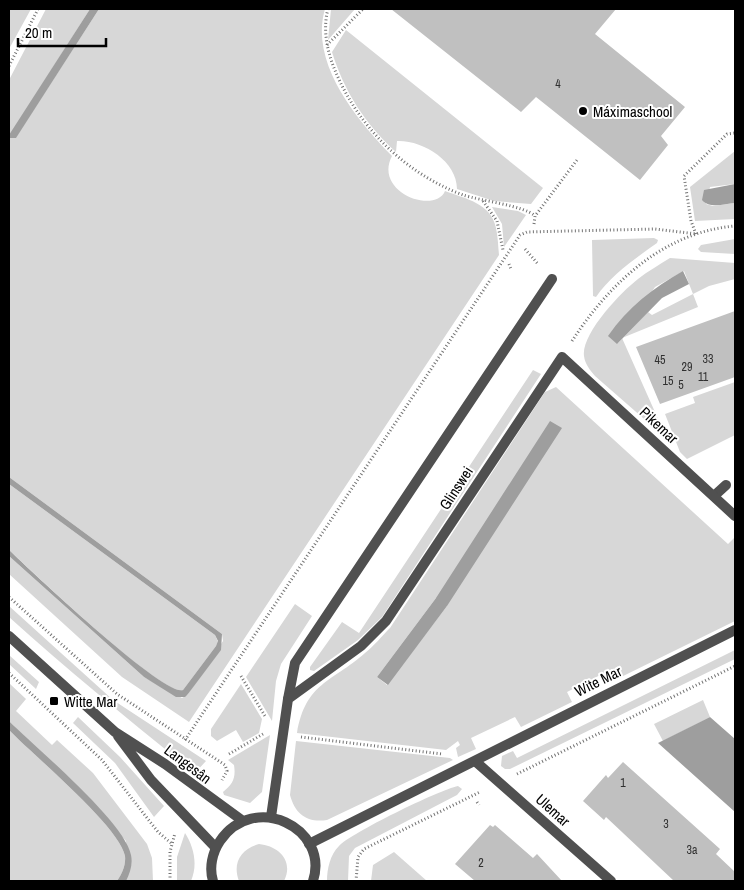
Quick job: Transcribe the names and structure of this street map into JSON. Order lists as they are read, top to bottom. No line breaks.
{"streets":{"street":["Pikemar","Glinswei","Wite Mar","Langesân","Ulemar"]},"crossings":[["Pikemar","Glinswei"],["Wite Mar","Ulemar"]],"places":{"other":["Máximaschool"],"transit":["Witte Mar"]},"house_numbers":["4","33","45","29","11","15","5","1","3","3a","2"],"scale_bar":"20 m"}
